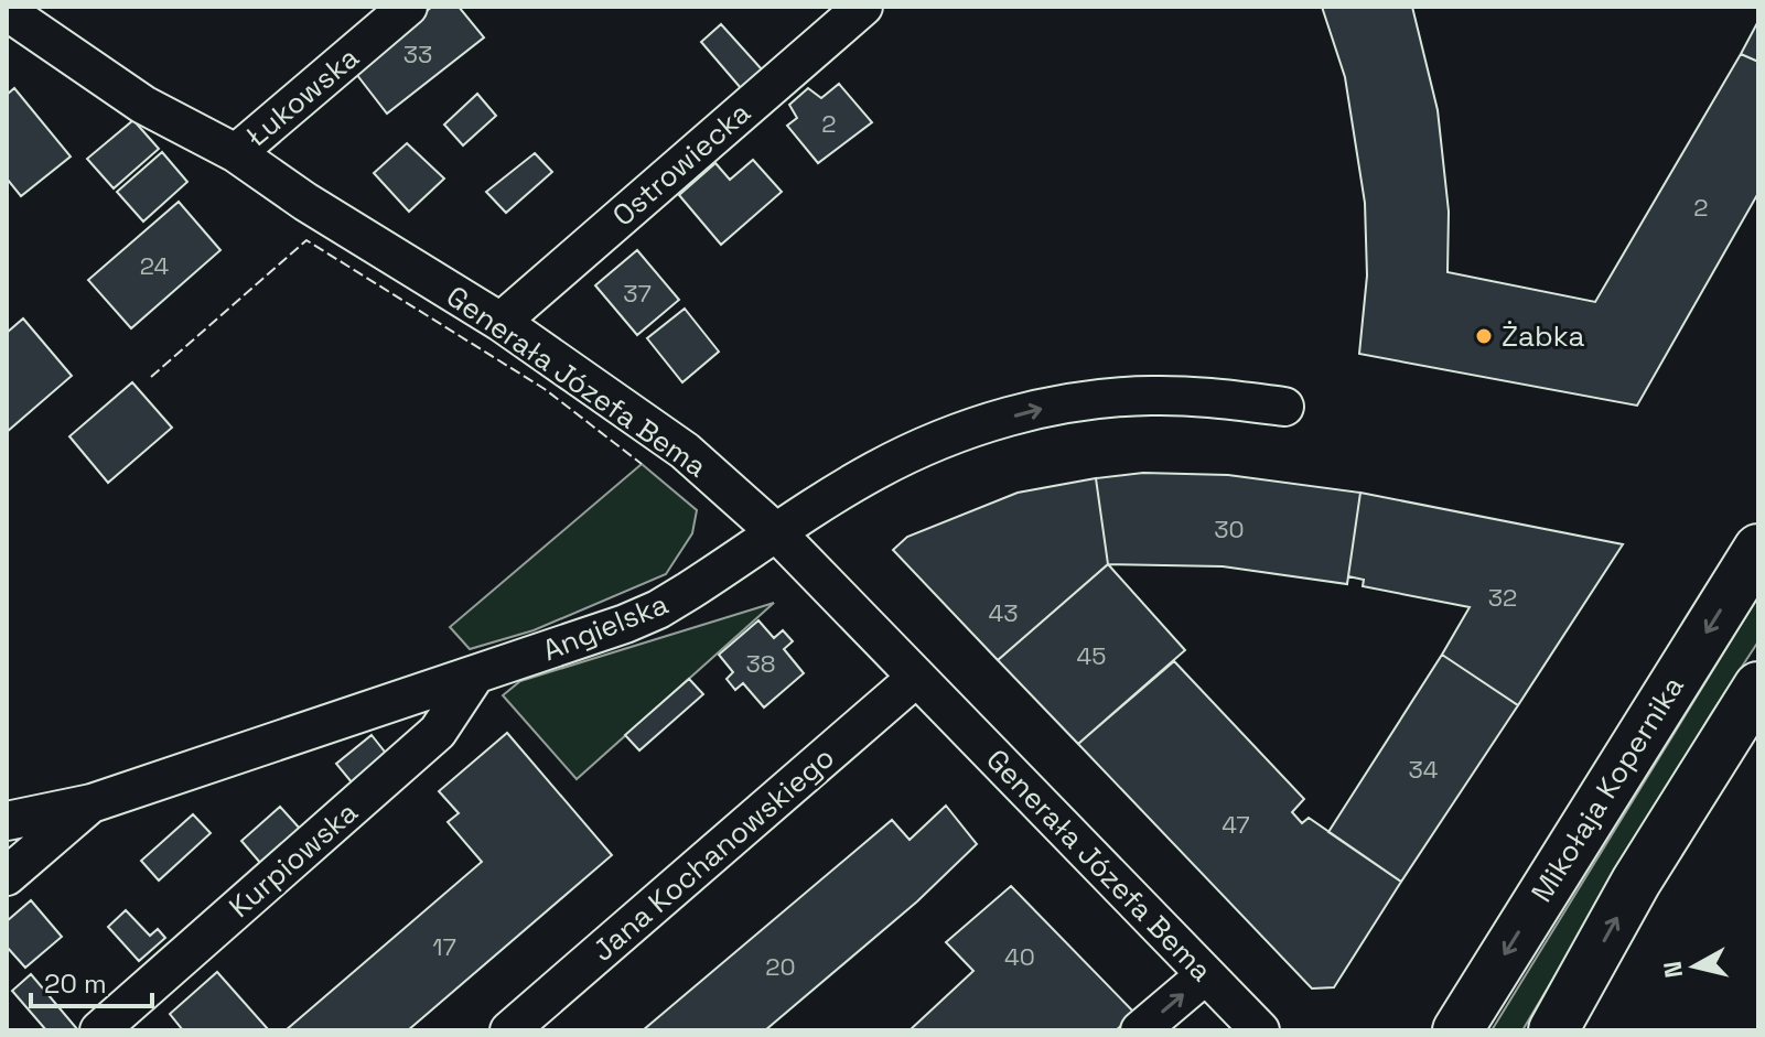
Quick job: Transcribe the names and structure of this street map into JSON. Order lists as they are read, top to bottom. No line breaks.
{"streets":{"main road":["Mikołaja Kopernika"],"street":["Łukowska","Ostrowiecka","Generała Józefa Bema","Angielska","Jana Kochanowskiego","Kurpiowska"]},"crossings":[["Łukowska","Generała Józefa Bema"],["Ostrowiecka","Generała Józefa Bema"],["Generała Józefa Bema","Angielska"],["Generała Józefa Bema","Jana Kochanowskiego"],["Angielska","Kurpiowska"]],"one_way":["Angielska"],"places":["Żabka"],"house_numbers":["33","2","2","24","37","30","32","43","45","38","34","47","17","40","20"],"scale_bar":"20 m","north":"left"}
